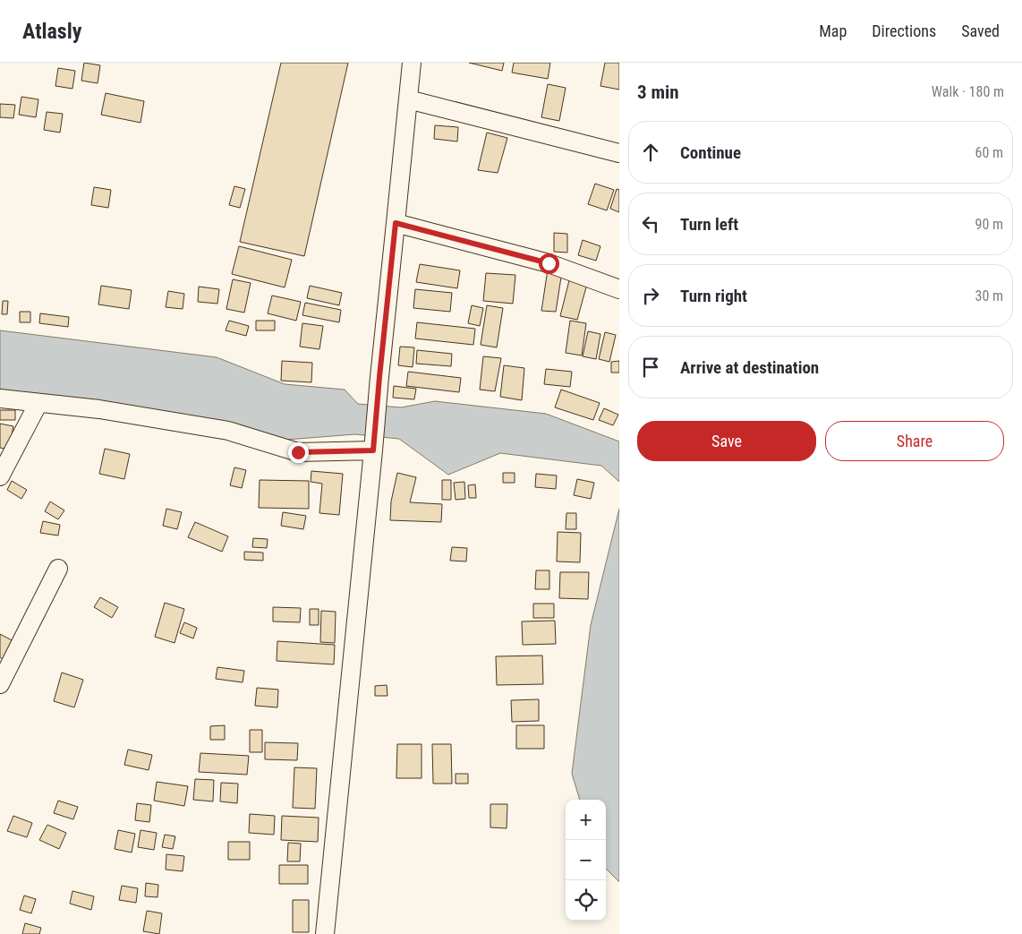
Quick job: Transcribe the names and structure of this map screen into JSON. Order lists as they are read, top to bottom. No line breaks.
{"page":{"header":"Atlasly","nav":["Map","Directions","Saved"],"heading":["3 min","Walk · 180 m"],"list":[["Continue","60 m"],["Turn left","90 m"],["Turn right","30 m"],"Arrive at destination"],"buttons":["Save","Share"],"map_buttons":["+","−"]}}
